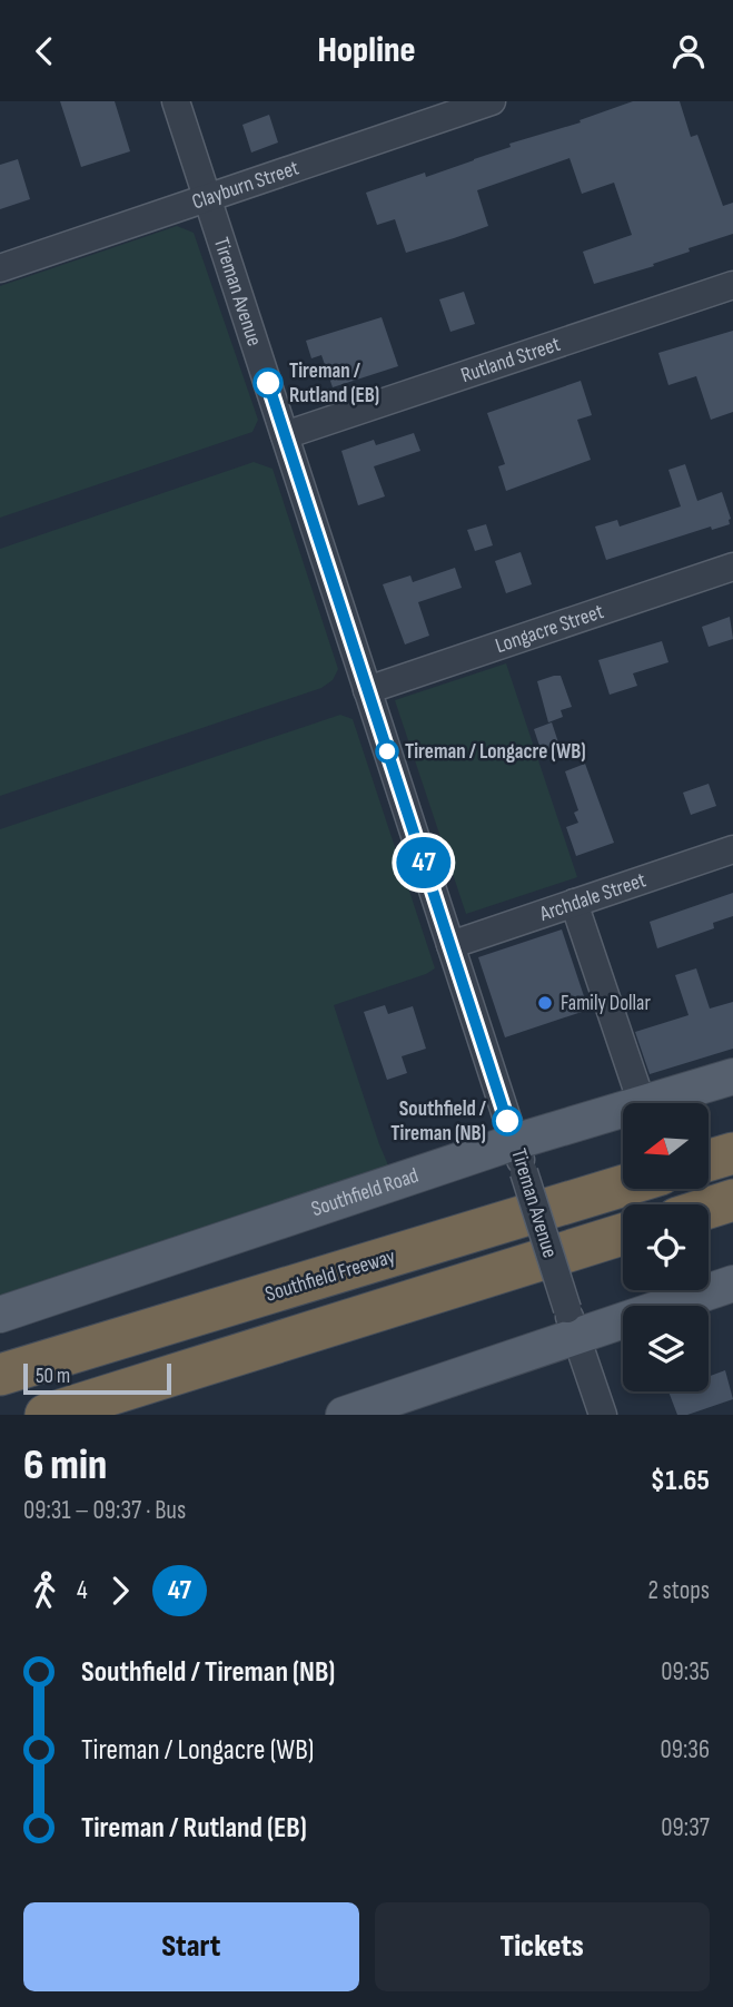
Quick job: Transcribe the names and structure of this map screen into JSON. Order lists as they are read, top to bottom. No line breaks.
{"streets":{"highway":["Southfield Freeway"],"main road":["Southfield Road"],"street":["Clayburn Street","Tireman Avenue","Rutland Street","Longacre Street","Archdale Street"]},"crossings":[["Clayburn Street","Tireman Avenue"],["Tireman Avenue","Rutland Street"],["Tireman Avenue","Longacre Street"],["Tireman Avenue","Archdale Street"],["Tireman Avenue","Southfield Road"]],"places":["Tireman / Rutland (EB)","Tireman / Longacre (WB)","Family Dollar","Southfield / Tireman (NB)"],"lines":["bus line 47"],"scale_bar":"50 m","north":"left","page":{"header":"Hopline","on_map":"47","scale":"50 m","heading":["6 min","09:31 – 09:37 · Bus","$1.65"],"legs":["4","47","2 stops"],"list":[{"name":"Southfield / Tireman (NB)","value":"09:35"},{"name":"Tireman / Longacre (WB)","value":"09:36"},{"name":"Tireman / Rutland (EB)","value":"09:37"}],"buttons":["Start","Tickets"]}}
